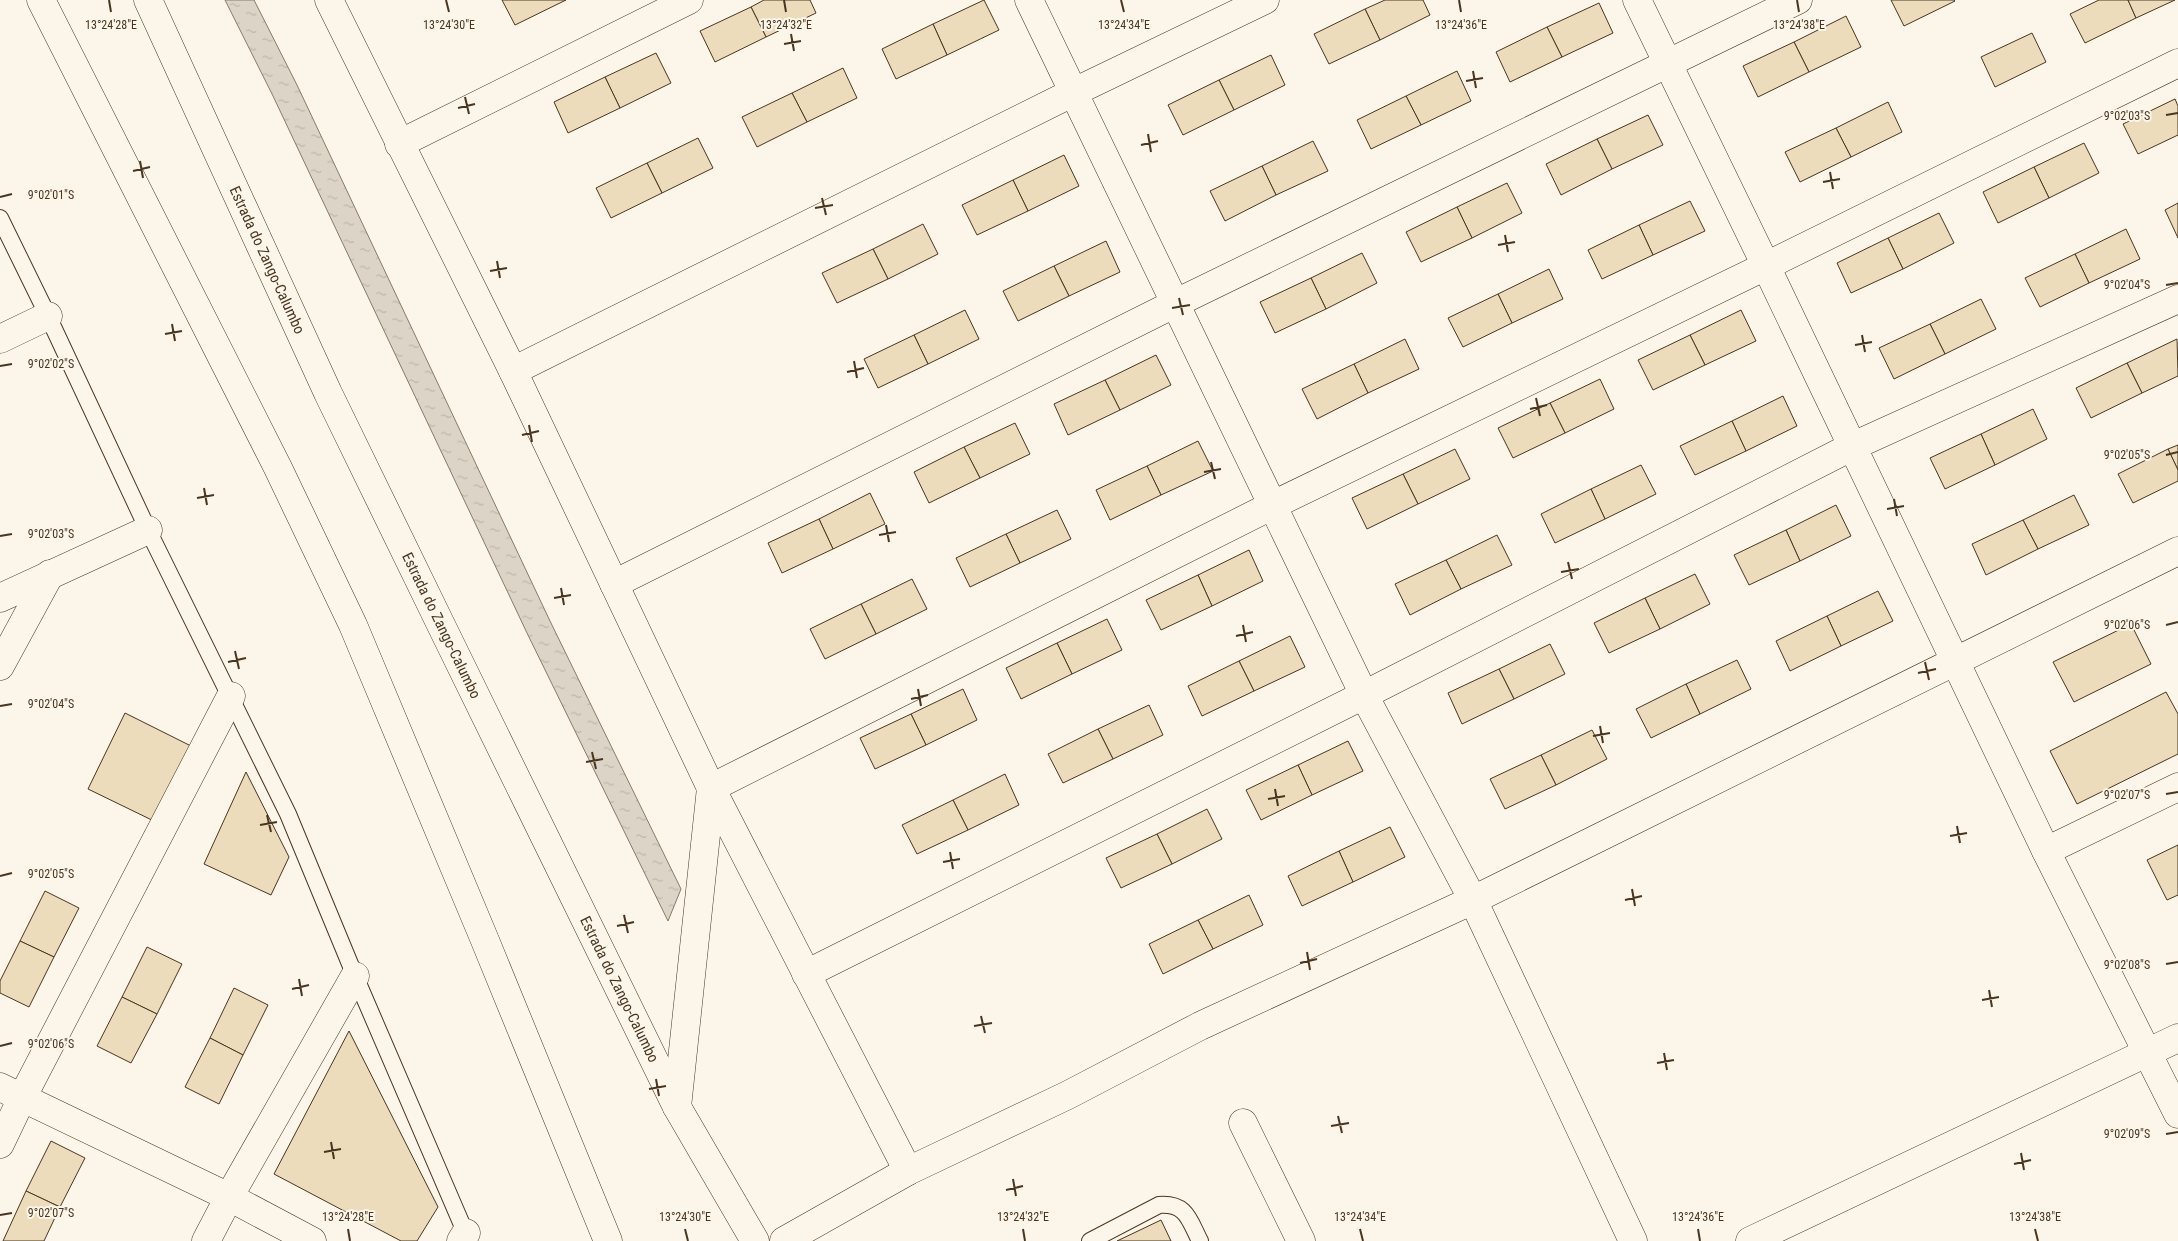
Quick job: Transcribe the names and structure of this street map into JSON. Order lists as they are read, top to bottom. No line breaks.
{"streets":{"street":["Estrada do Zango-Calumbo"]},"coordinates":["13°24'28\"E","13°24'30\"E","13°24'32\"E","13°24'34\"E","13°24'36\"E","13°24'38\"E","9°02'03\"S","9°02'01\"S","9°02'04\"S","9°02'02\"S","9°02'05\"S","9°02'06\"S","9°02'07\"S","9°02'08\"S","9°02'09\"S"]}
